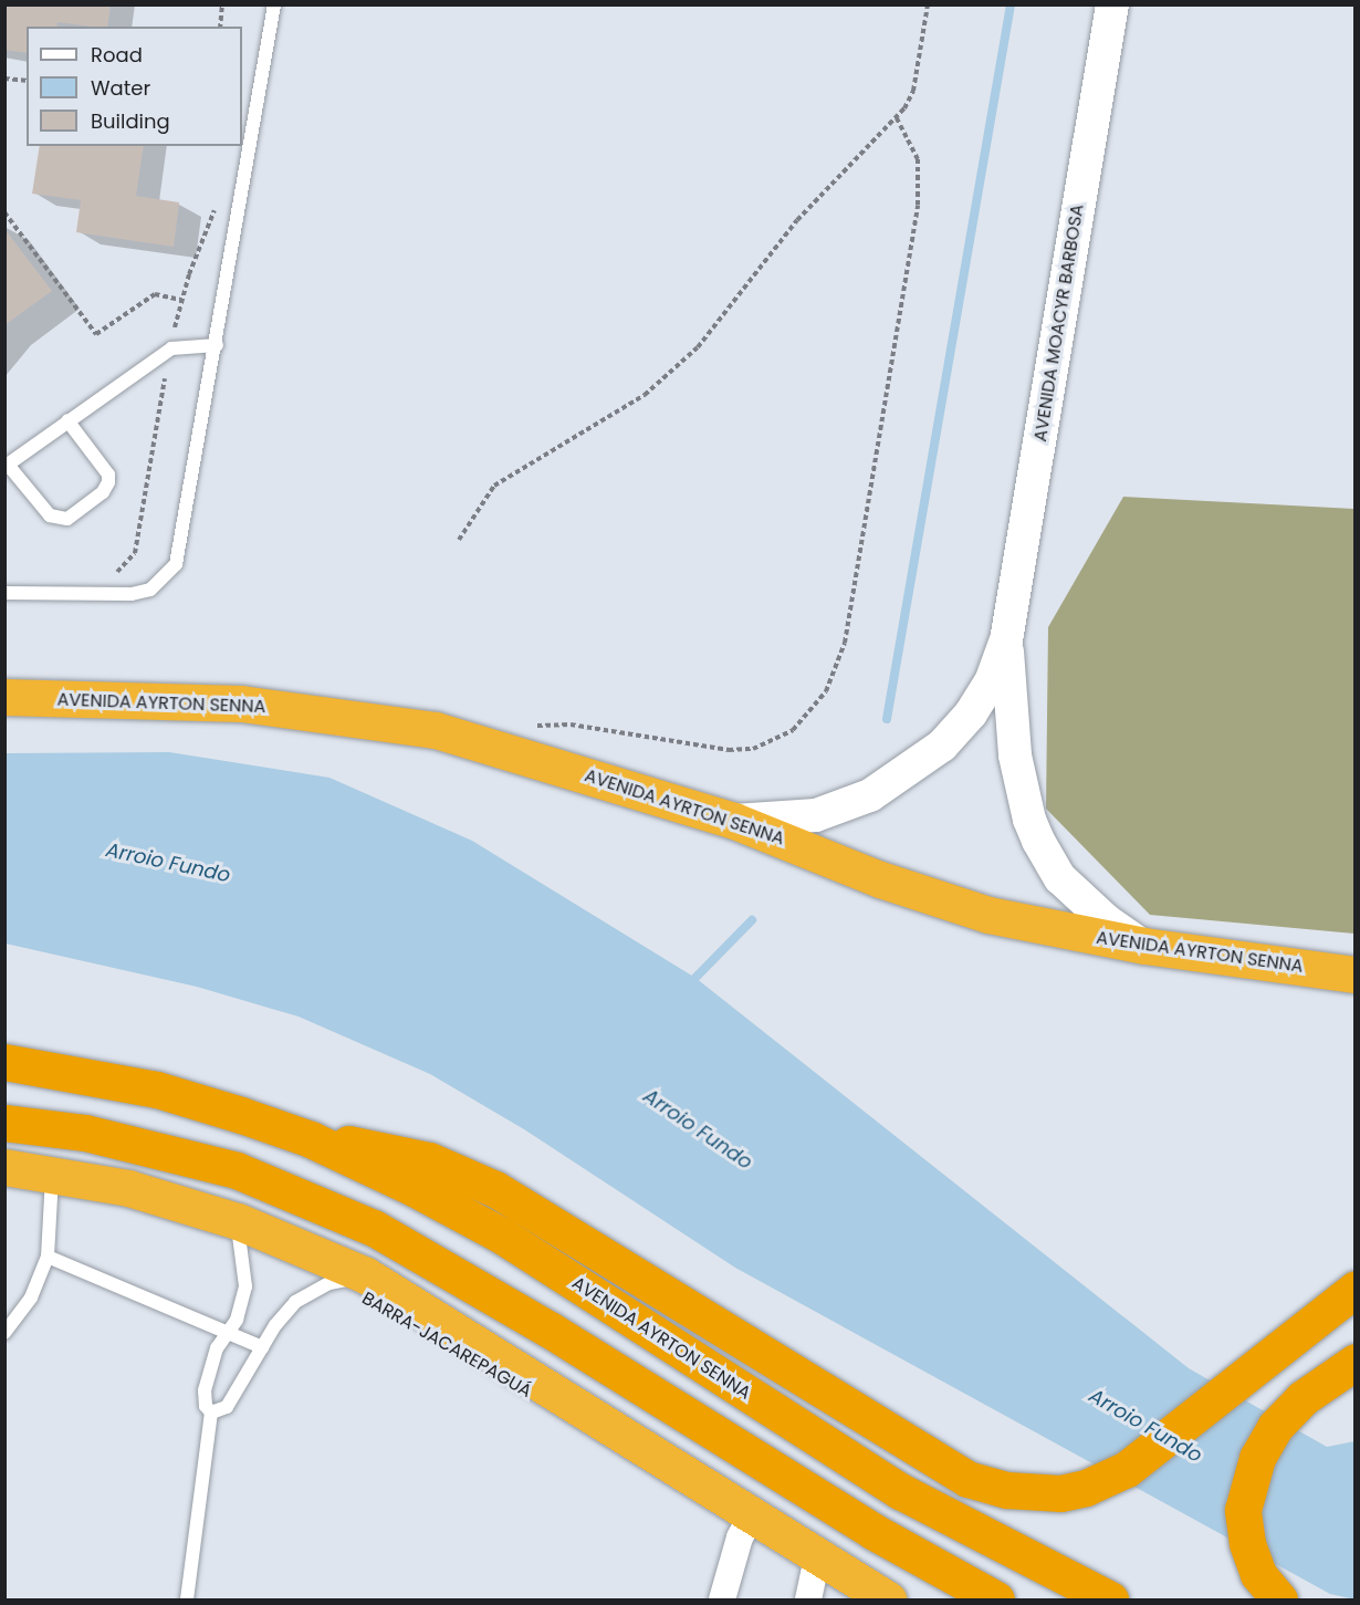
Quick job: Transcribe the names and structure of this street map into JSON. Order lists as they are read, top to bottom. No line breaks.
{"streets":{"highway":["AVENIDA AYRTON SENNA"],"street":["AVENIDA MOACYR BARBOSA"]},"crossings":[["AVENIDA MOACYR BARBOSA","AVENIDA AYRTON SENNA"]],"water":["Arroio Fundo"],"legend":["Road","Water","Building"]}
